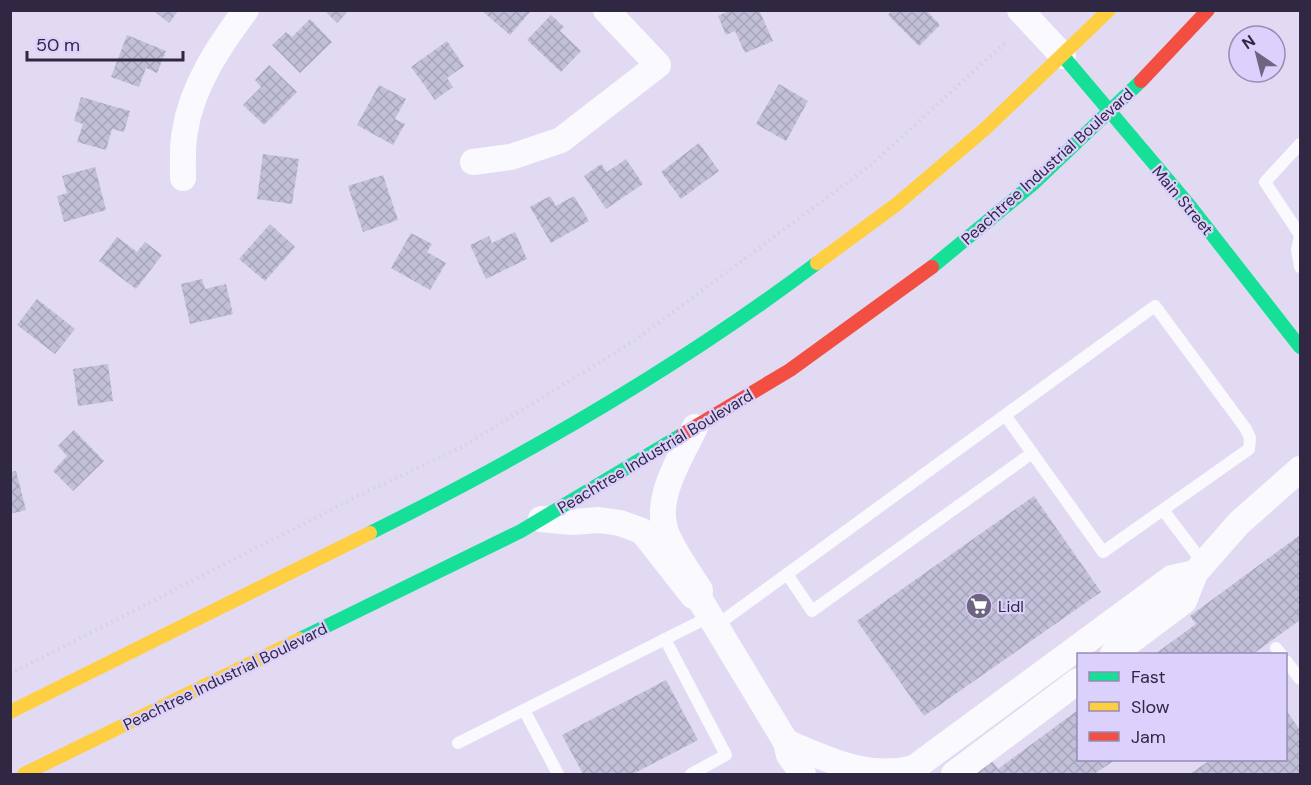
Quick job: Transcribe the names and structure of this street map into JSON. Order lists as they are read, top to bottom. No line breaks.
{"streets":{"main road":["Peachtree Industrial Boulevard","Main Street"]},"crossings":[["Peachtree Industrial Boulevard","Main Street"]],"places":{"supermarket":["Lidl"]},"legend":["Fast","Slow","Jam"],"scale_bar":"50 m","north":"top left"}
